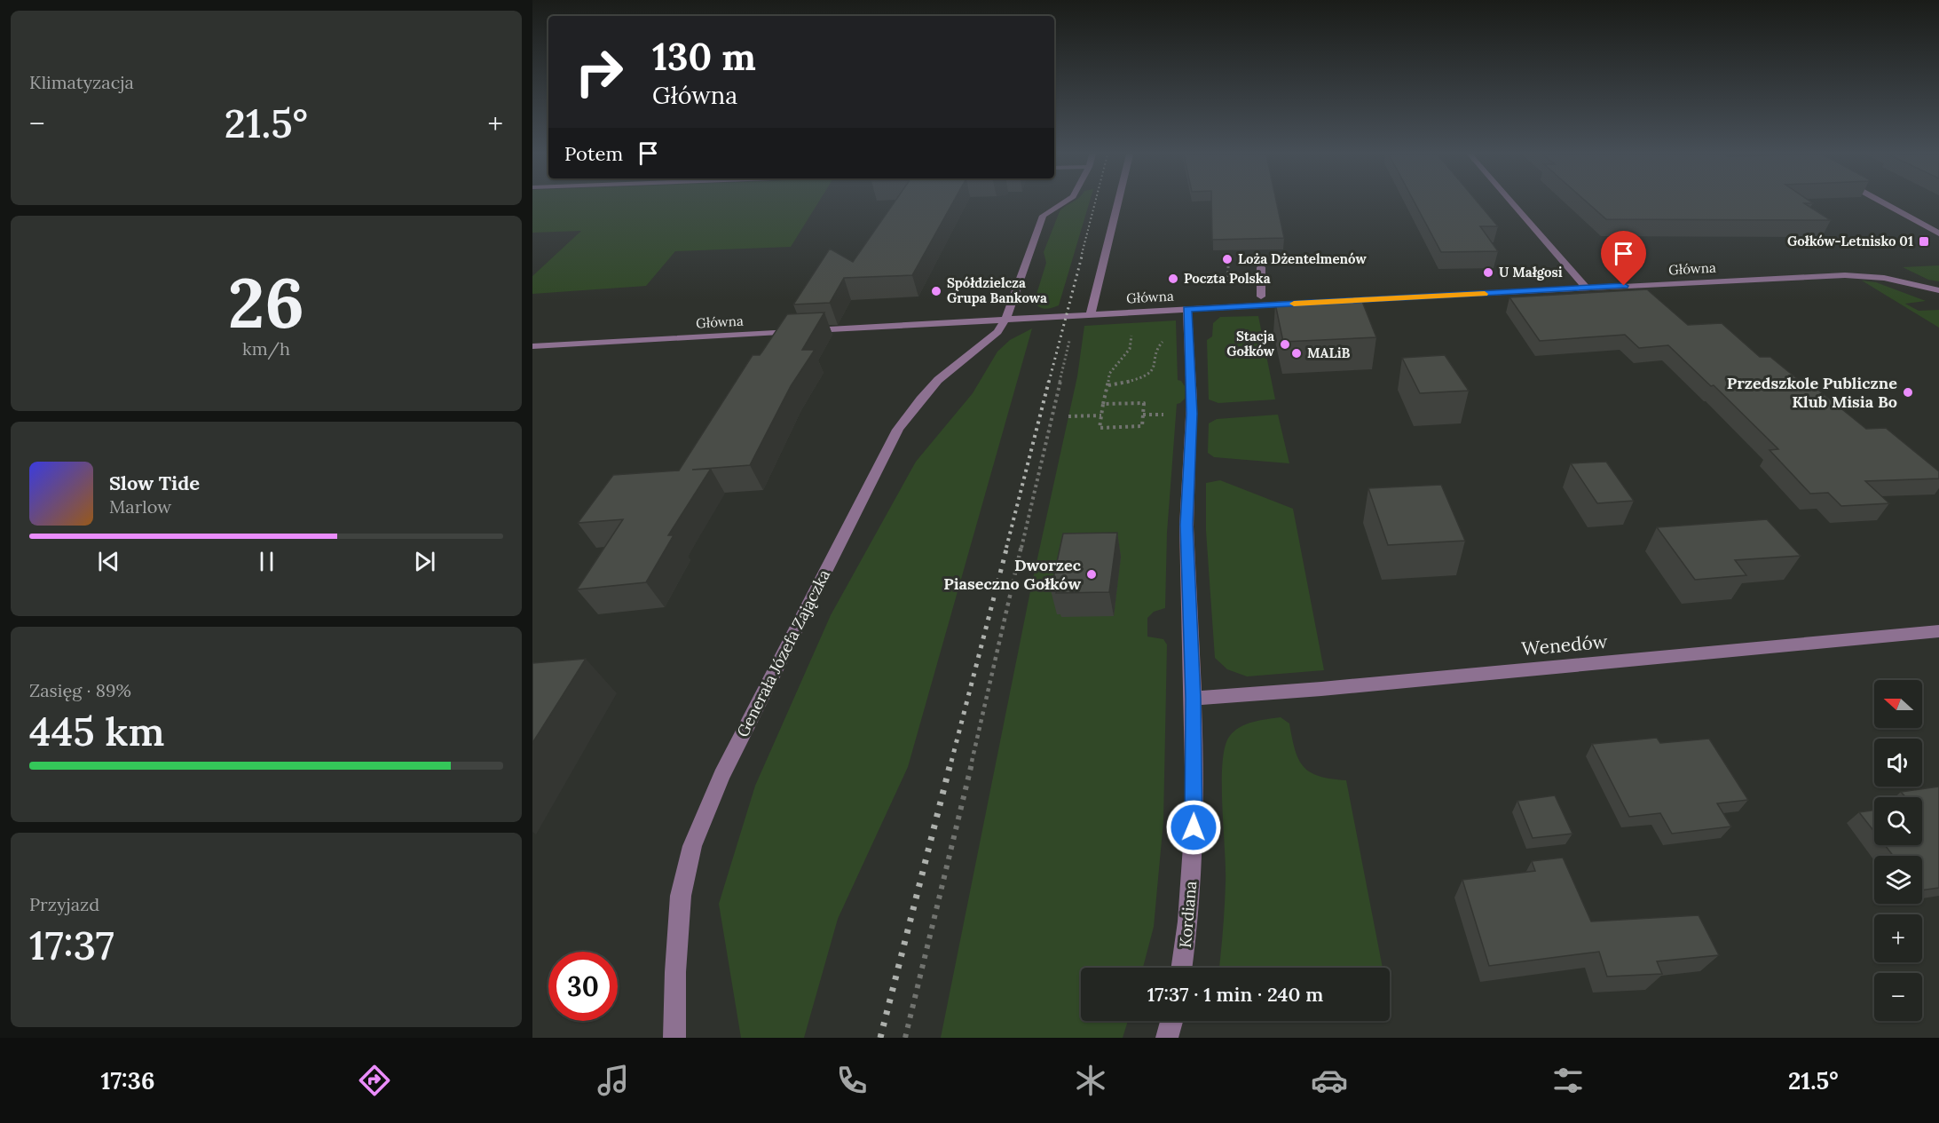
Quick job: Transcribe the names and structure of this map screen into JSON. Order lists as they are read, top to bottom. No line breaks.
{"streets":{"street":["Główna","Wenedów","Generała Józefa Zajączka","Kordiana"]},"crossings":[["Główna","Generała Józefa Zajączka"],["Główna","Kordiana"],["Wenedów","Kordiana"]],"places":{"transit":["Gołków-Letnisko 01"],"other":["Loża Dżentelmenów","U Małgosi","Poczta Polska","Spółdzielcza Grupa Bankowa","Stacja Gołków","MALiB","Przedszkole Publiczne Klub Misia Bo","Dworzec Piaseczno Gołków"]},"north":"left","page":{"tile":["Klimatyzacja",["26","km/h"],["Zasięg · 89%","445 km"],["Przyjazd","17:37"]],"turn":["130 m","Główna"],"heat":["−","21.5°","+"],"then":"Potem","song":["Slow Tide","Marlow"],"map_buttons":["+","−"],"limit":"30","trip":"17:37 · 1 min · 240 m","tabs":["17:36","21.5°"]}}
